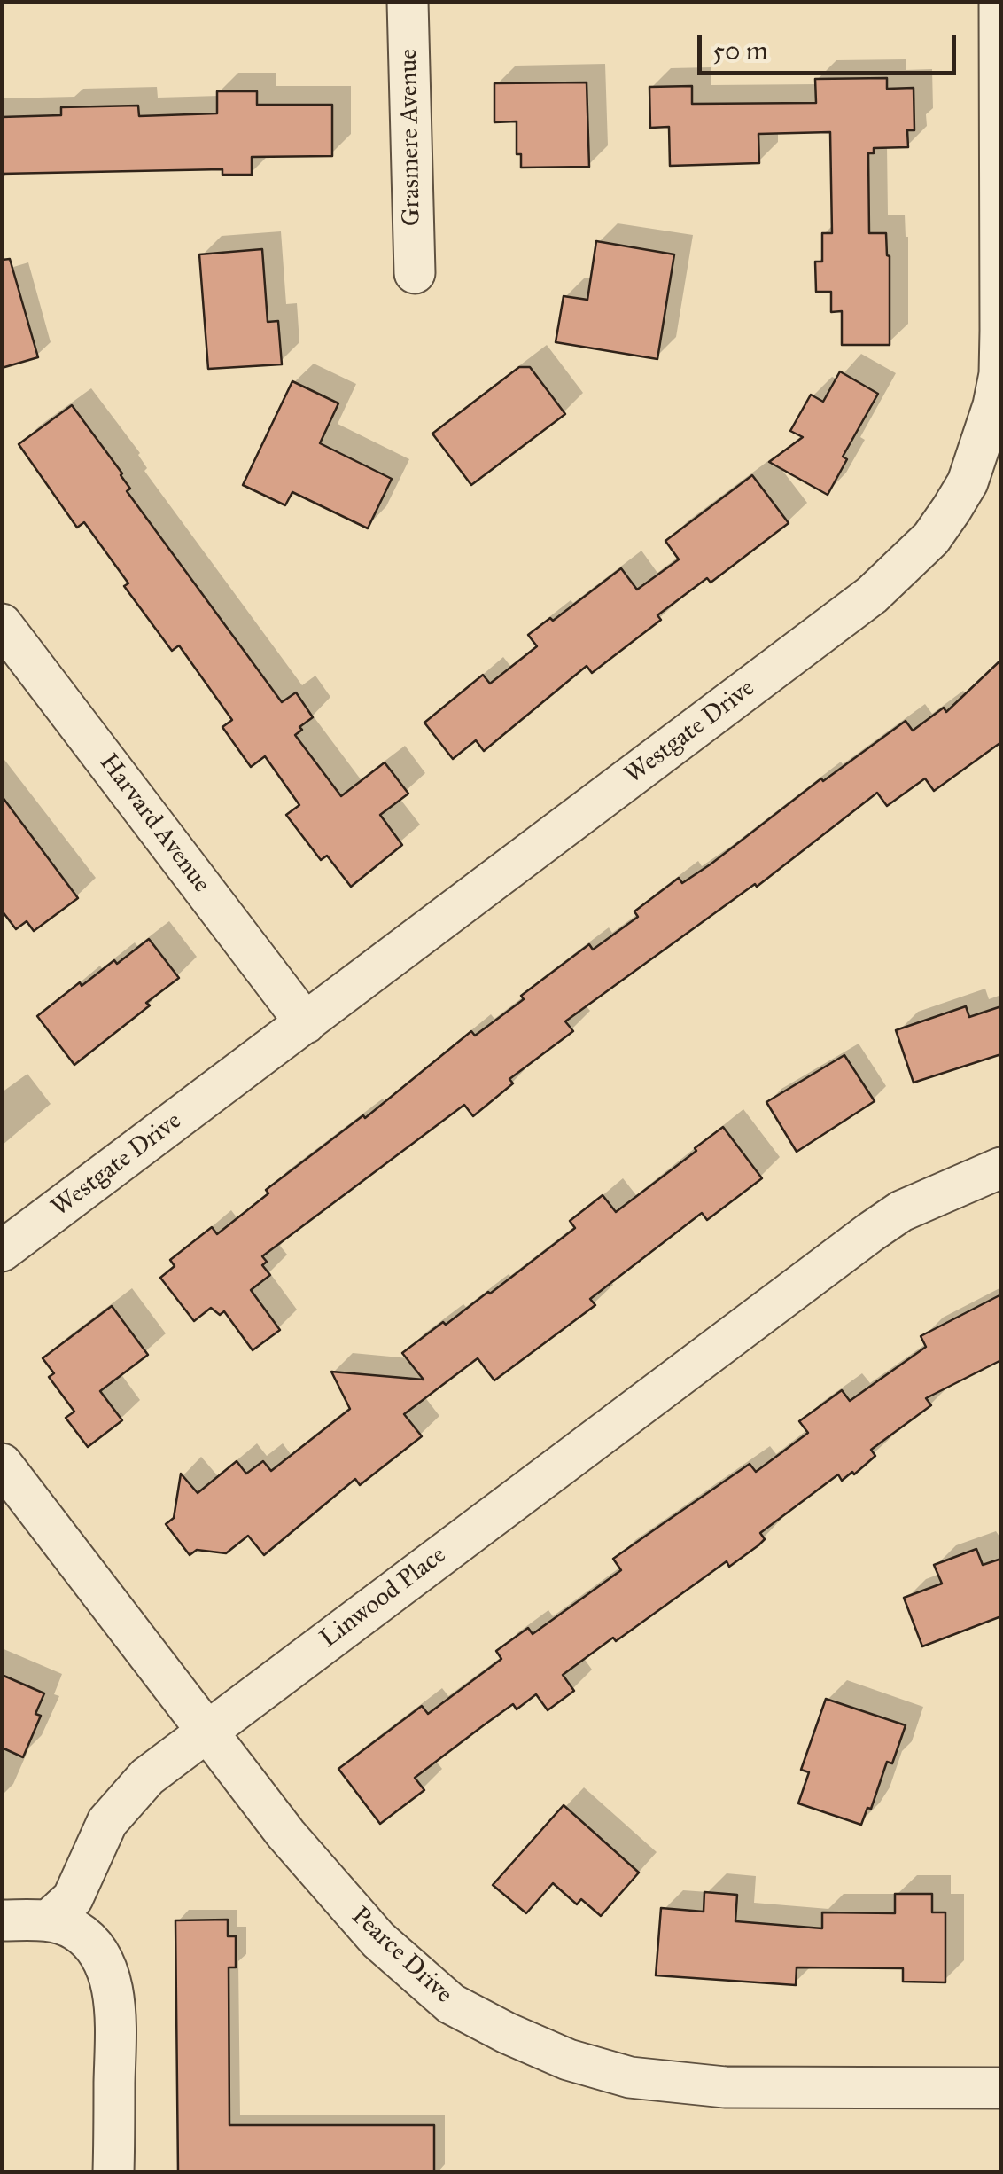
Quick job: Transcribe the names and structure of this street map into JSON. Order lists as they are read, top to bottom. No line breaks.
{"streets":{"street":["Grasmere Avenue","Westgate Drive","Harvard Avenue","Linwood Place","Pearce Drive"]},"crossings":[["Westgate Drive","Harvard Avenue"],["Linwood Place","Pearce Drive"]],"scale_bar":"50 m"}
